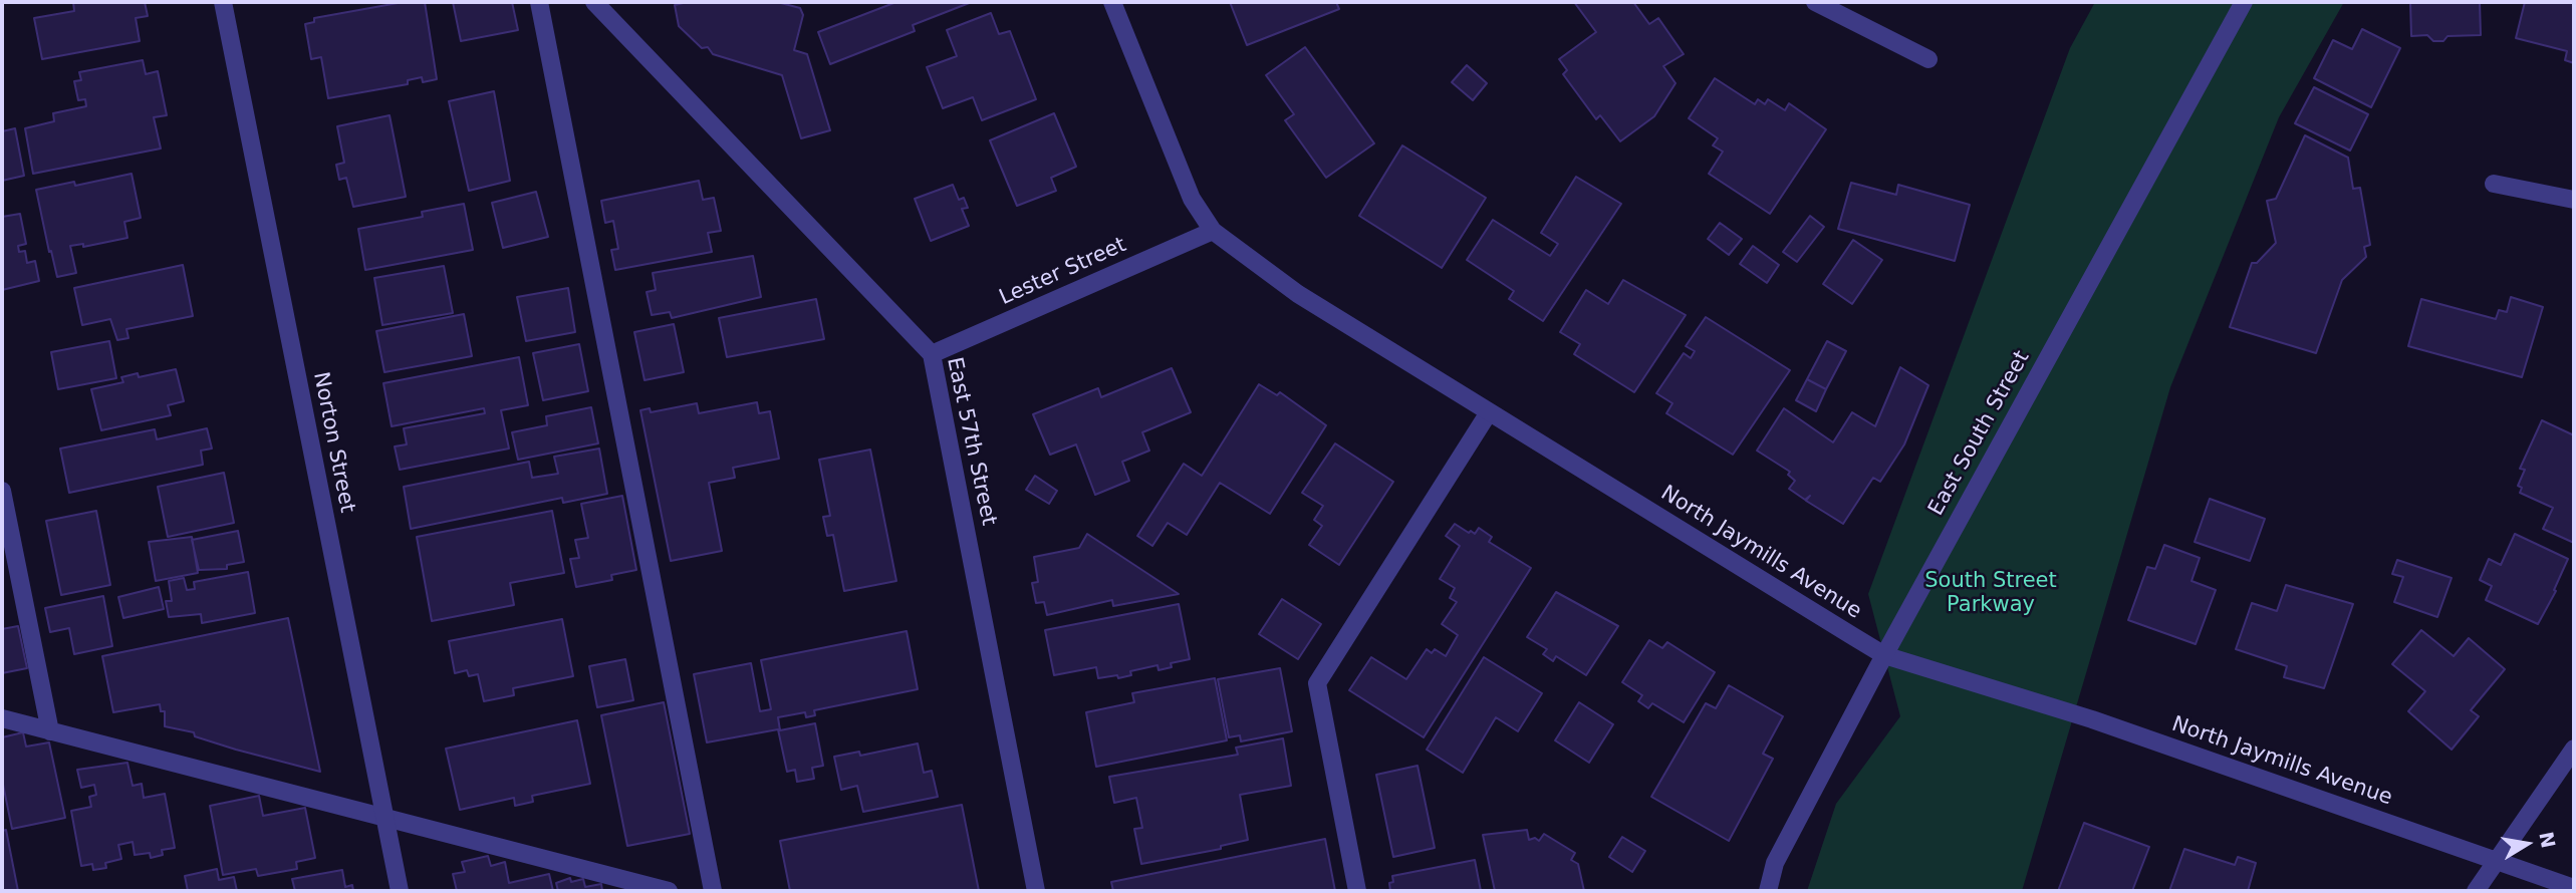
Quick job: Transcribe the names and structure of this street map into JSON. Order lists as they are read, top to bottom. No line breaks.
{"streets":{"street":["Lester Street","East South Street","East 57th Street","Norton Street","North Jaymills Avenue"]},"crossings":[["Lester Street","East 57th Street"],["Lester Street","North Jaymills Avenue"],["East South Street","North Jaymills Avenue"]],"parks":["South Street Parkway"],"north":"right"}
